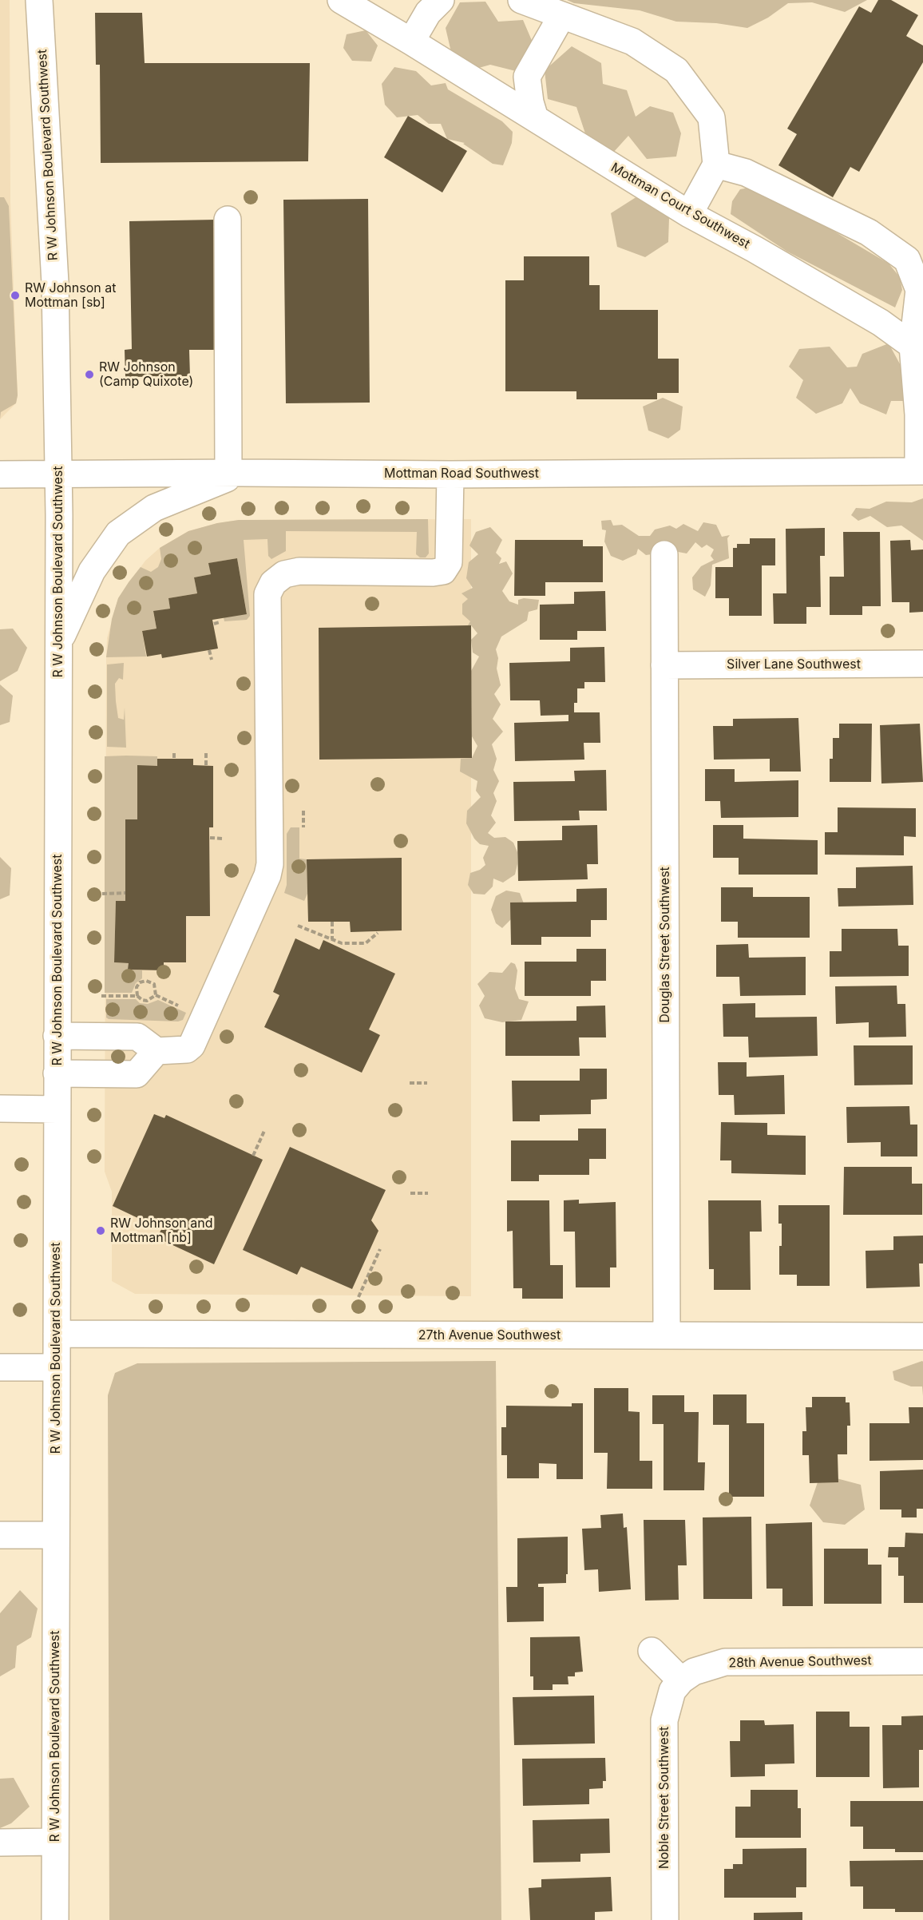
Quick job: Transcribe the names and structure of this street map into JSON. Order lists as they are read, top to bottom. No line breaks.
{"streets":{"street":["R W Johnson Boulevard Southwest","Mottman Court Southwest","Mottman Road Southwest","Silver Lane Southwest","Douglas Street Southwest","27th Avenue Southwest","28th Avenue Southwest","Noble Street Southwest"]},"crossings":[["R W Johnson Boulevard Southwest","Mottman Road Southwest"],["R W Johnson Boulevard Southwest","27th Avenue Southwest"],["Silver Lane Southwest","Douglas Street Southwest"],["Douglas Street Southwest","27th Avenue Southwest"],["28th Avenue Southwest","Noble Street Southwest"]],"places":["RW Johnson at Mottman [sb]","RW Johnson (Camp Quixote)","RW Johnson and Mottman [nb]"]}
